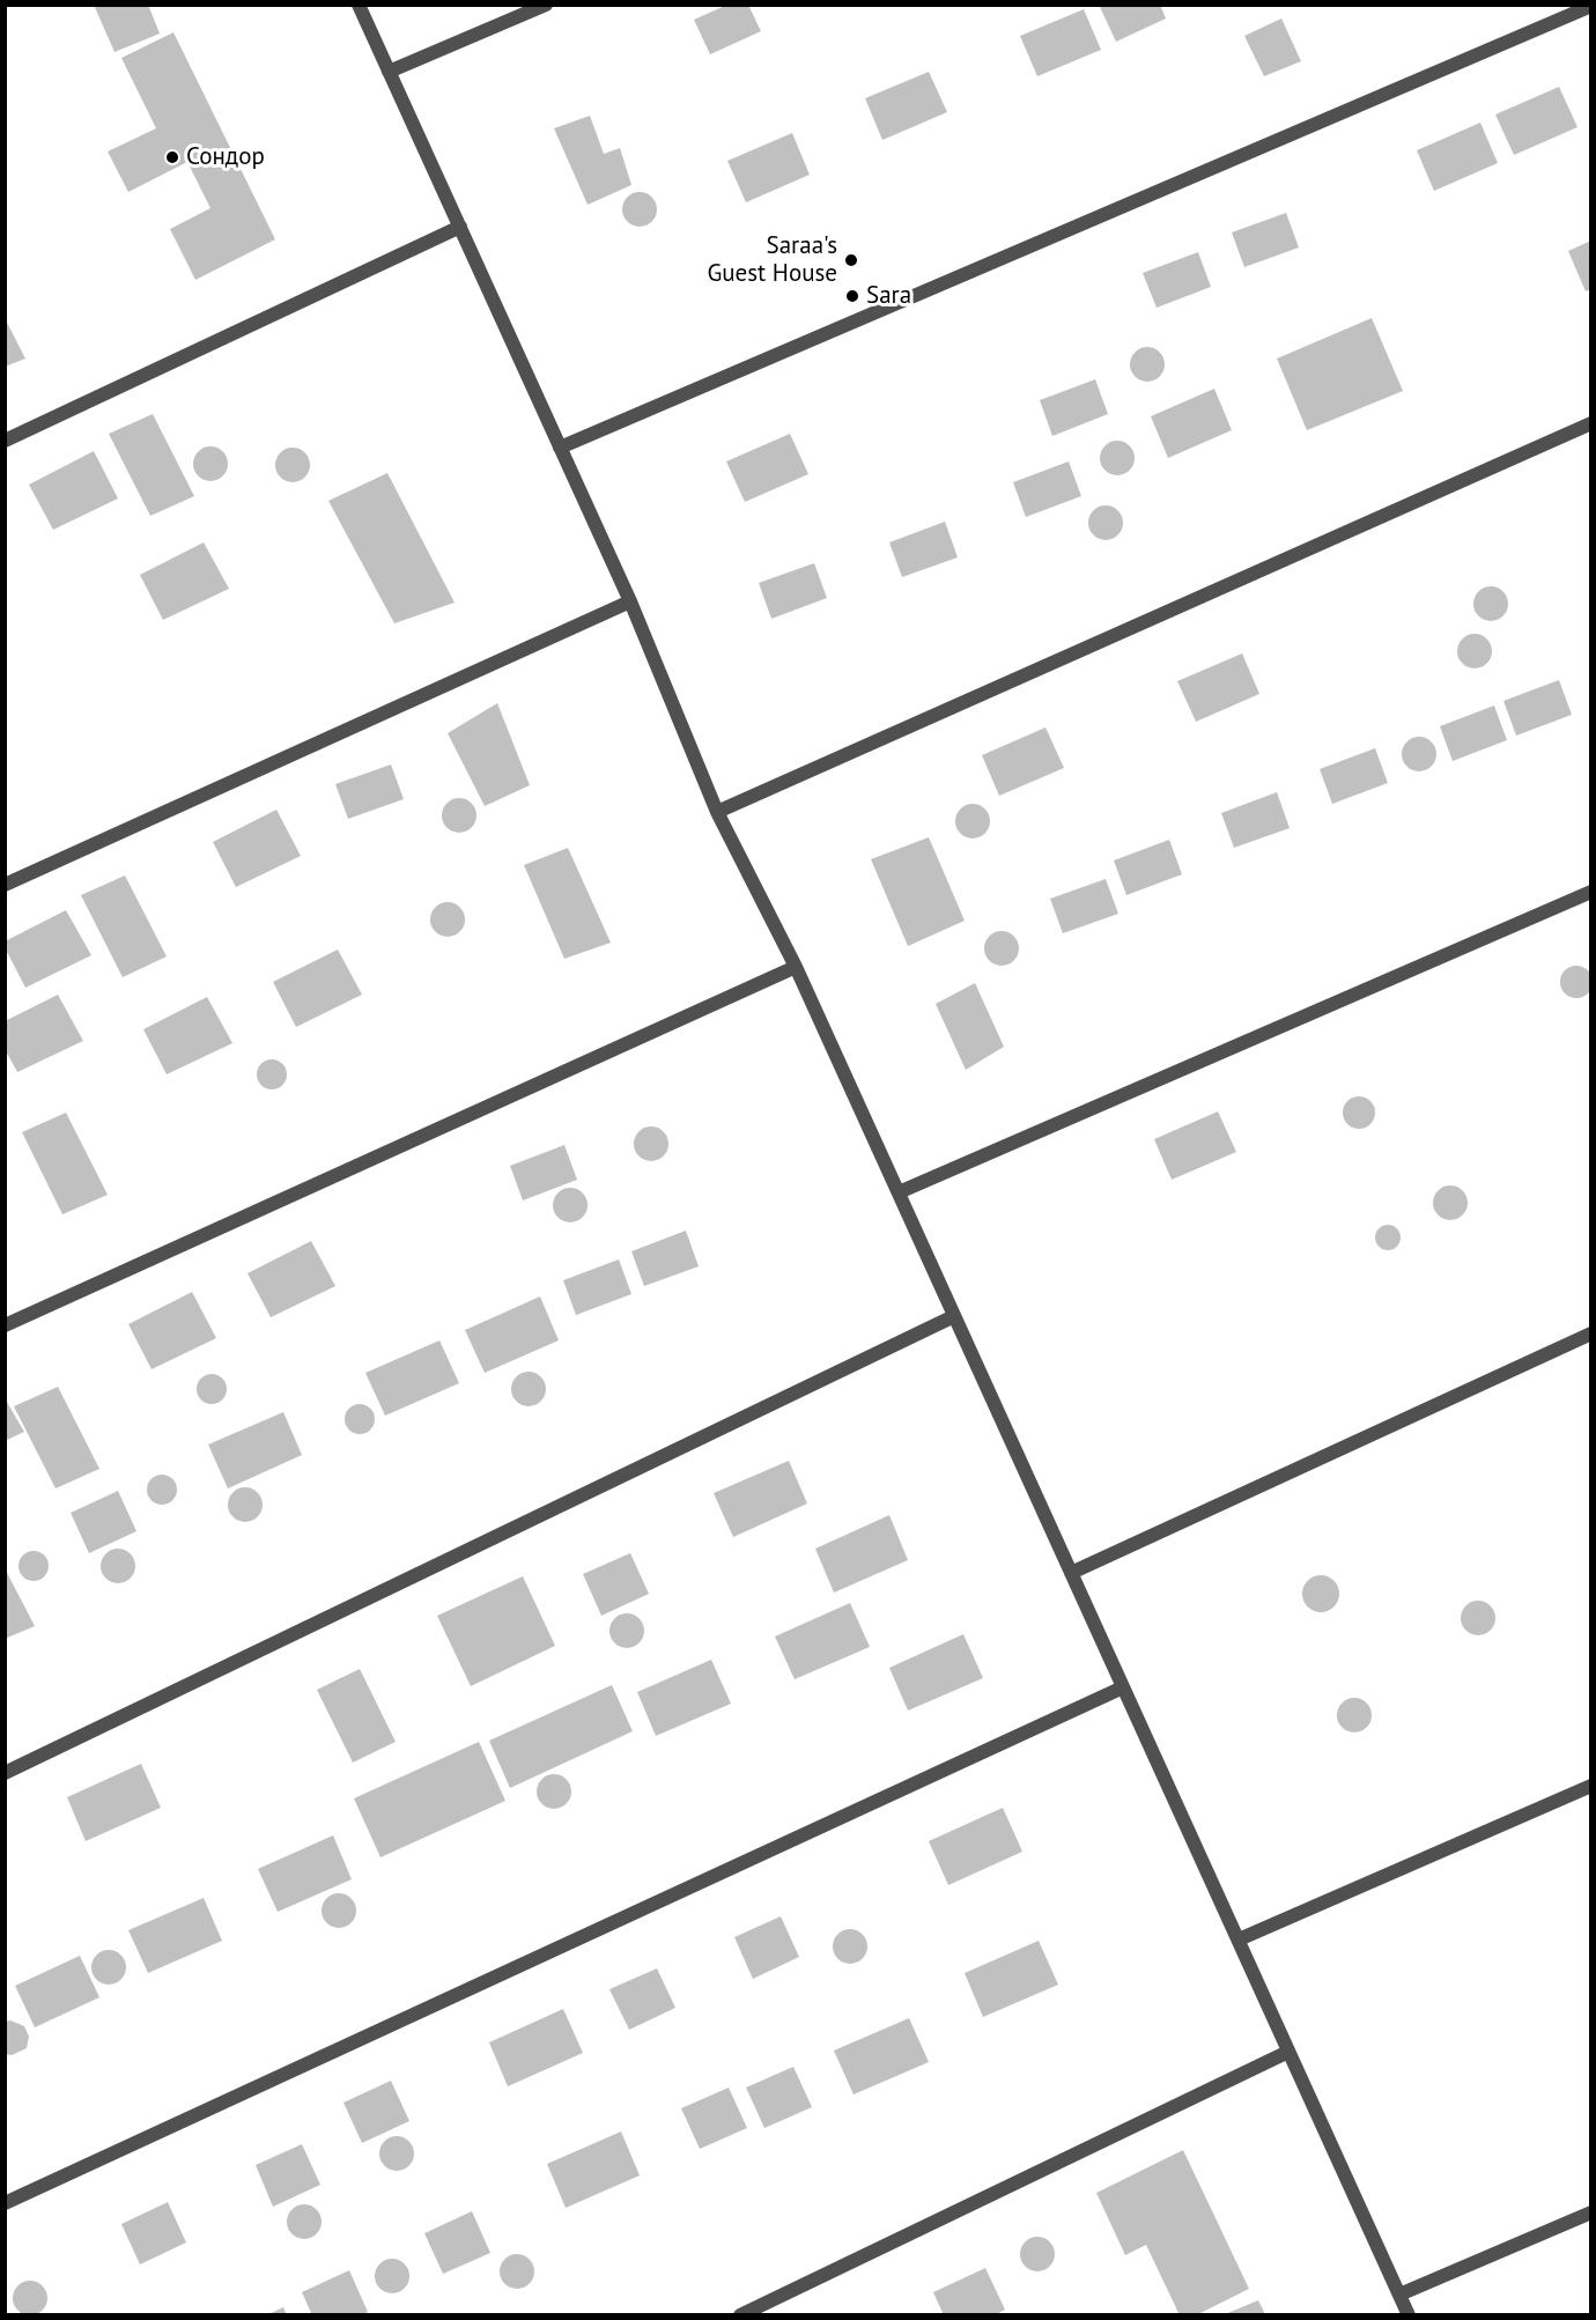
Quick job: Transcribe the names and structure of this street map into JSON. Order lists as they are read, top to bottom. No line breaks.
{"places":["Сондор","Saraa's Guest House","Sara"]}
